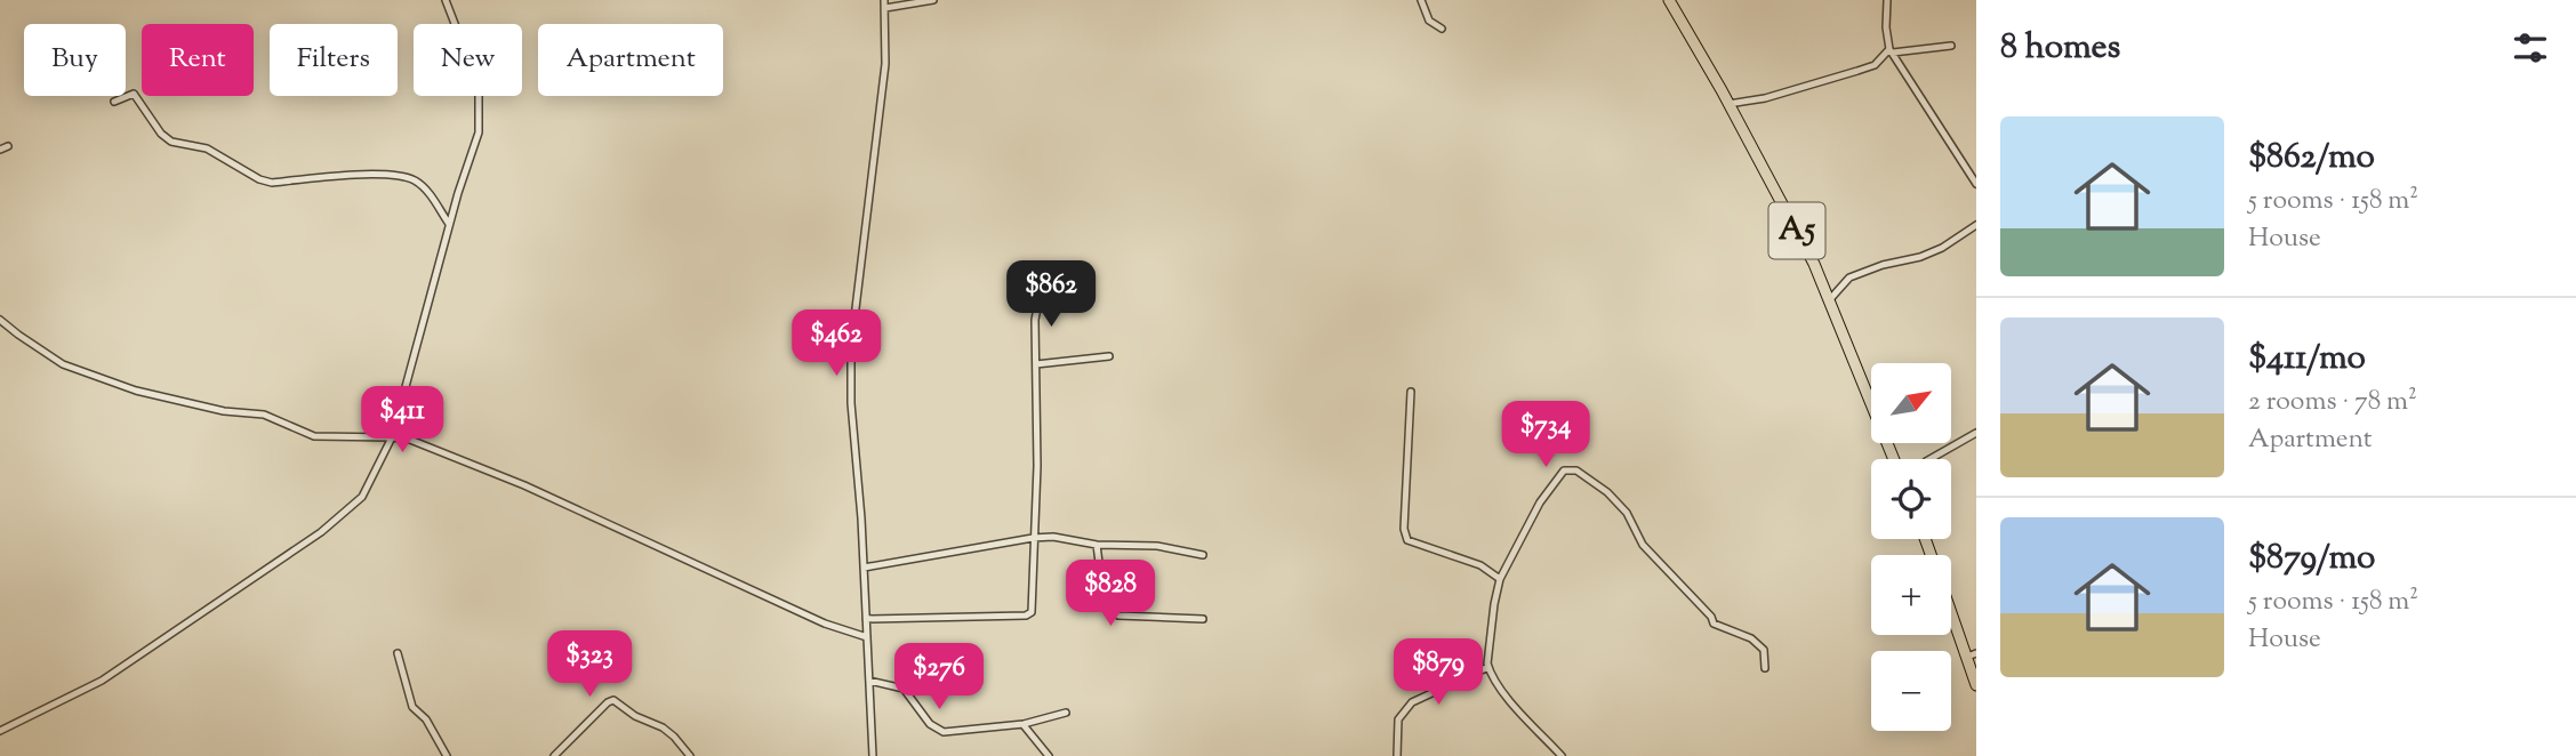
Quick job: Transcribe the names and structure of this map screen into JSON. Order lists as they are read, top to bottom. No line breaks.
{"streets":{"main road":["A5"]},"north":"top right","page":{"heading":"8 homes","chip":["Buy","Rent","Filters","New","Apartment"],"list":[{"name":"$862/mo","note":"5 rooms · 158 m² · House"},{"name":"$411/mo","note":"2 rooms · 78 m² · Apartment"},{"name":"$879/mo","note":"5 rooms · 158 m² · House"}],"price":["$862","$462","$411","$734","$828","$323","$879","$276"],"map_buttons":["+","−"]}}
